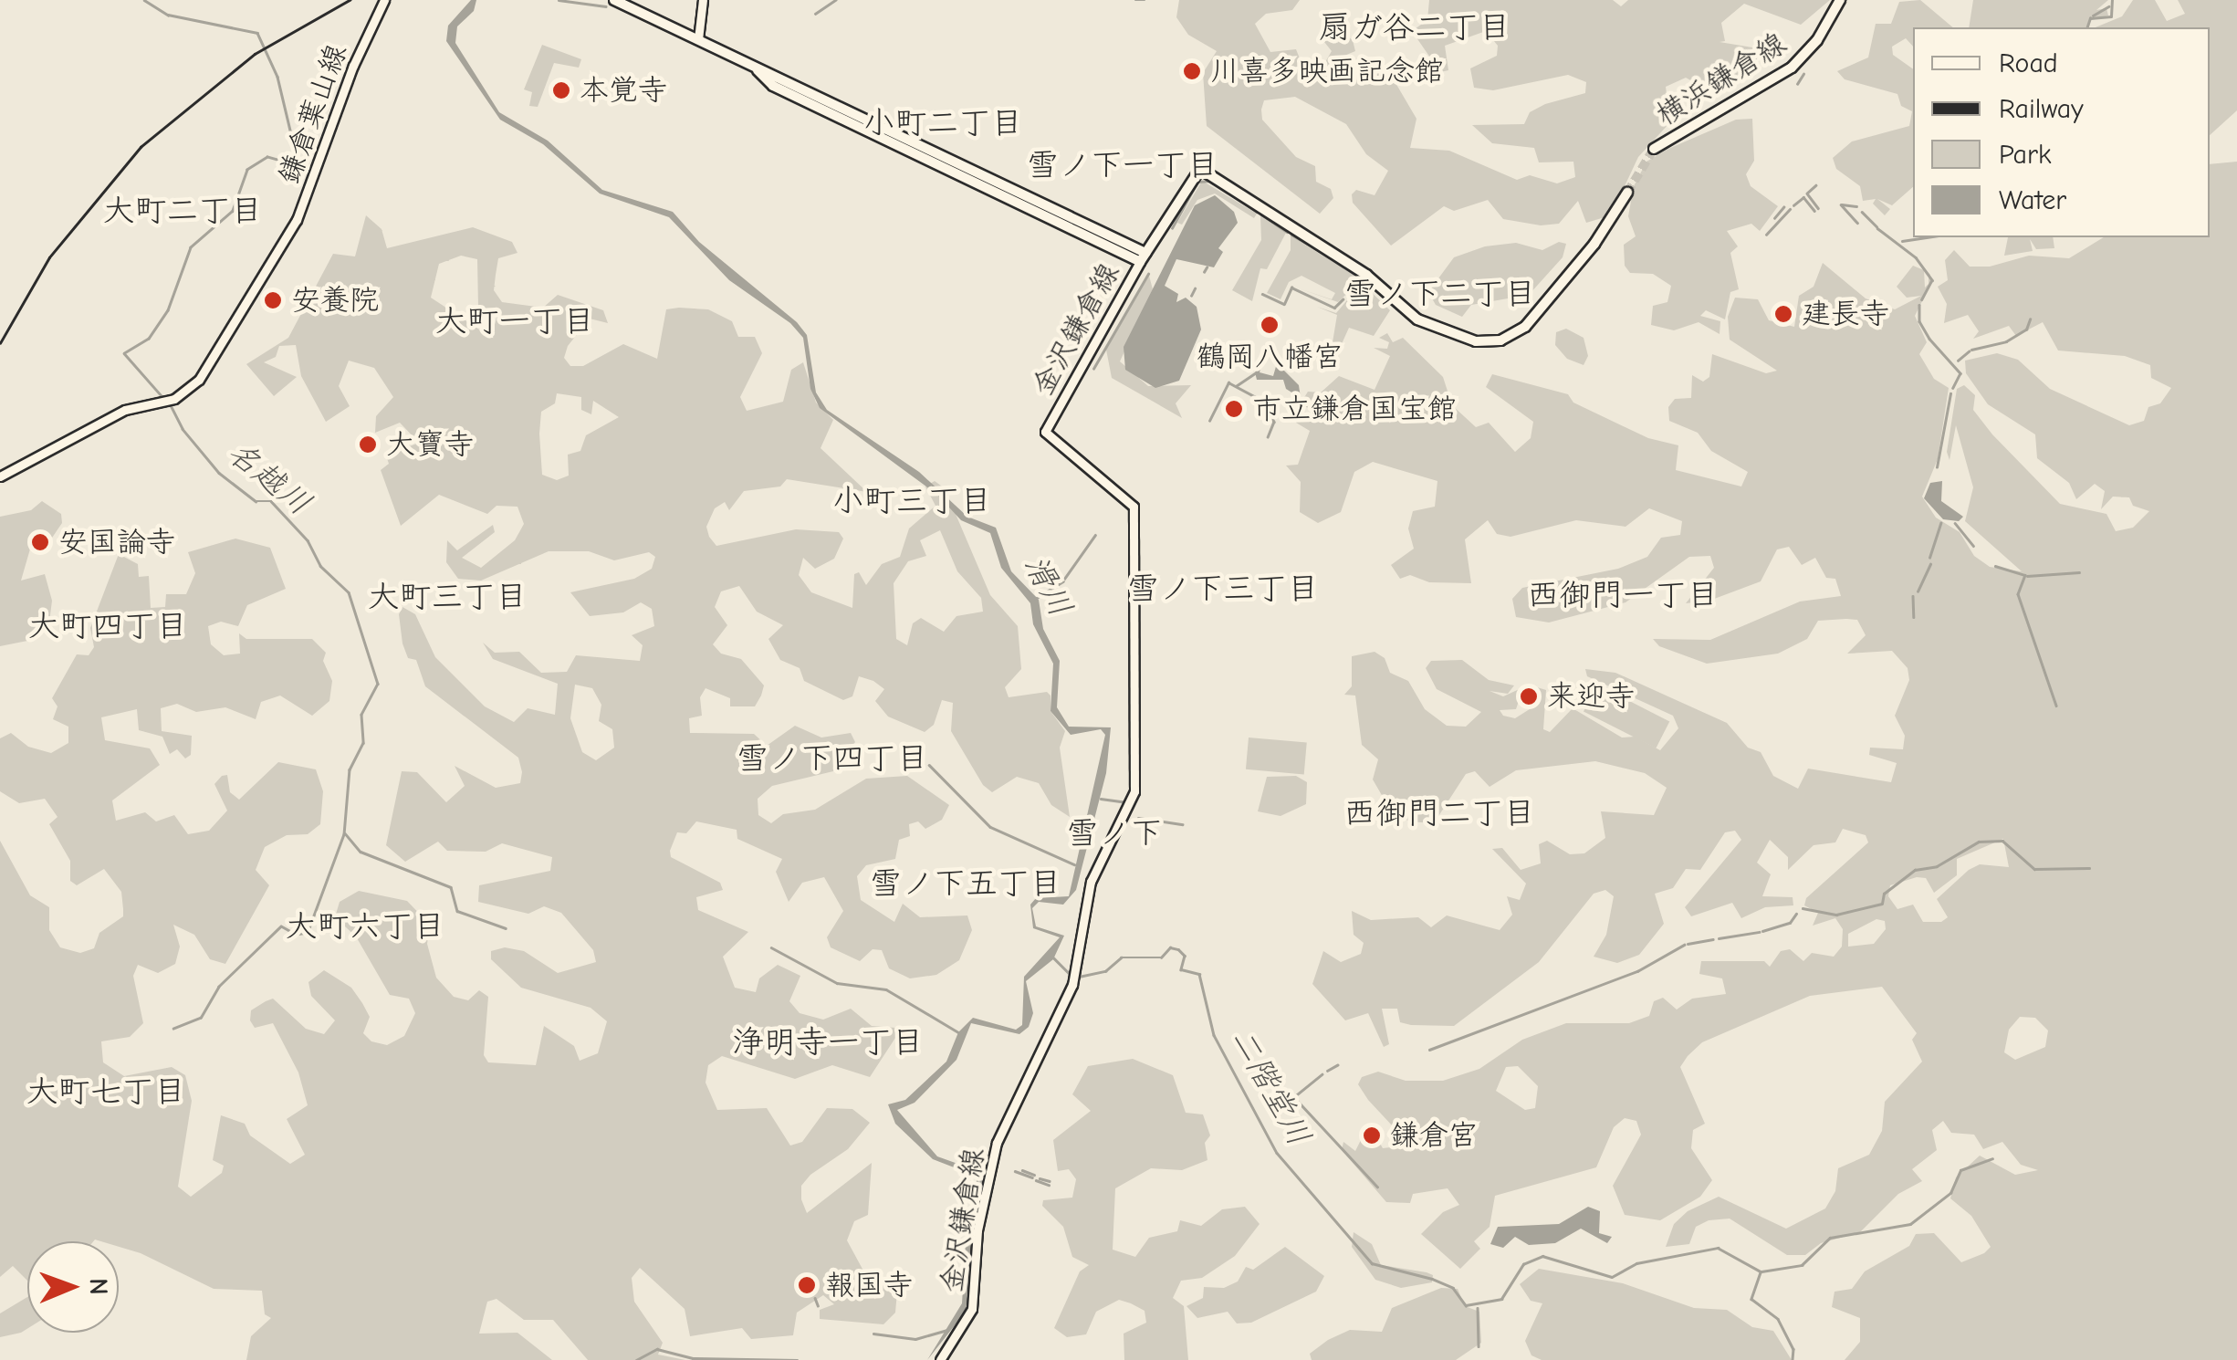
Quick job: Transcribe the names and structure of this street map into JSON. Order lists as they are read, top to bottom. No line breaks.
{"streets":{"main road":["横浜鎌倉線","鎌倉葉山線","金沢鎌倉線"]},"districts":["扇ガ谷二丁目","小町二丁目","雪ノ下一丁目","大町二丁目","雪ノ下二丁目","大町一丁目","小町三丁目","雪ノ下三丁目","西御門一丁目","大町三丁目","大町四丁目","雪ノ下四丁目","西御門二丁目","雪ノ下","雪ノ下五丁目","大町六丁目","浄明寺一丁目","大町七丁目"],"water":["名越川","滑川","二階堂川"],"places":["川喜多映画記念館","本覚寺","安養院","建長寺","鶴岡八幡宮","市立鎌倉国宝館","大寶寺","安国論寺","来迎寺","鎌倉宮","報国寺"],"legend":["Road","Railway","Park","Water"],"north":"right"}
